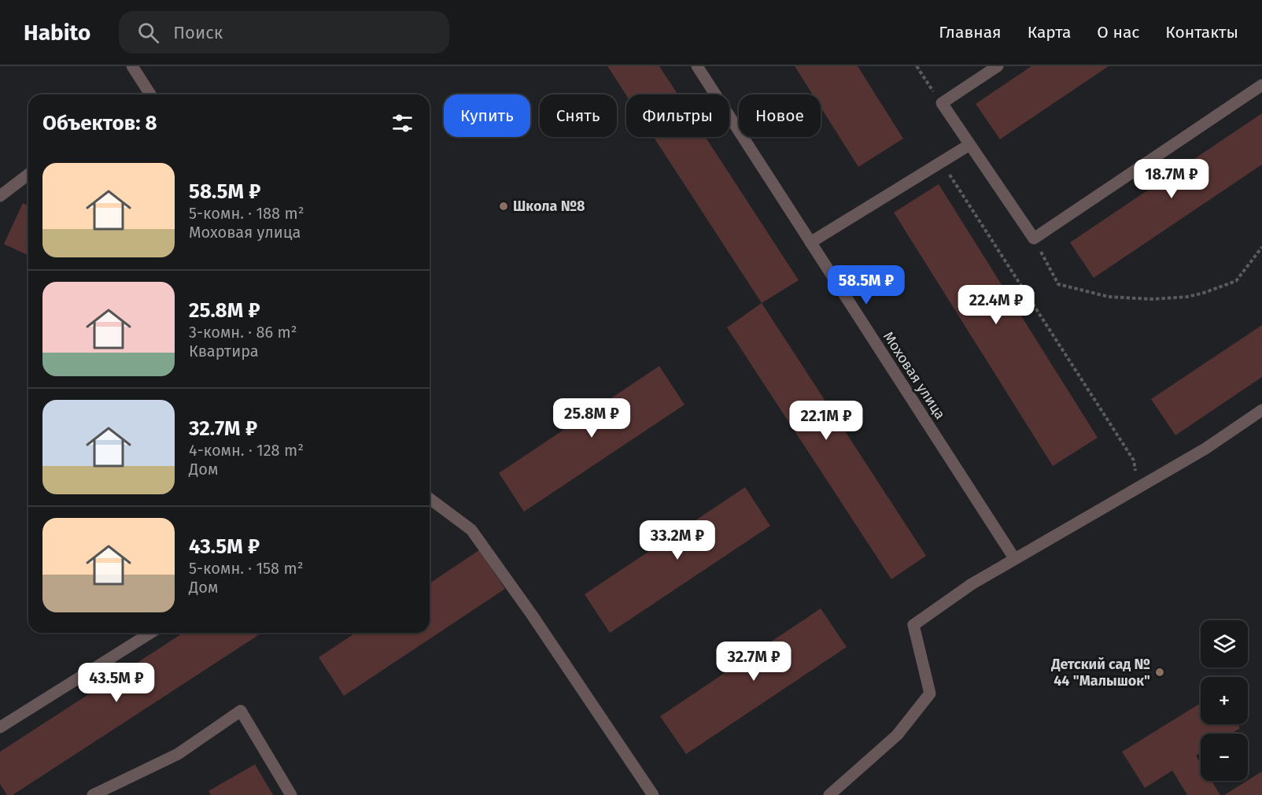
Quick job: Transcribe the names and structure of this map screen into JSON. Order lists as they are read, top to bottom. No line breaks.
{"streets":{"street":["Моховая улица"]},"places":["Школа №8","Детский сад № 44 \"Малышок\""],"page":{"header":"Habito","search":"Поиск","nav":["Главная","Карта","О нас","Контакты"],"chip":["Купить","Снять","Фильтры","Новое"],"heading":"Объектов: 8","list":[{"name":"58.5M ₽","note":"5-комн. · 188 m² · Моховая улица"},{"name":"25.8M ₽","note":"3-комн. · 86 m² · Квартира"},{"name":"32.7M ₽","note":"4-комн. · 128 m² · Дом"},{"name":"43.5M ₽","note":"5-комн. · 158 m² · Дом"}],"price":["18.7M ₽","58.5M ₽","22.4M ₽","25.8M ₽","22.1M ₽","33.2M ₽","32.7M ₽","43.5M ₽"],"map_buttons":["+","−"]}}
